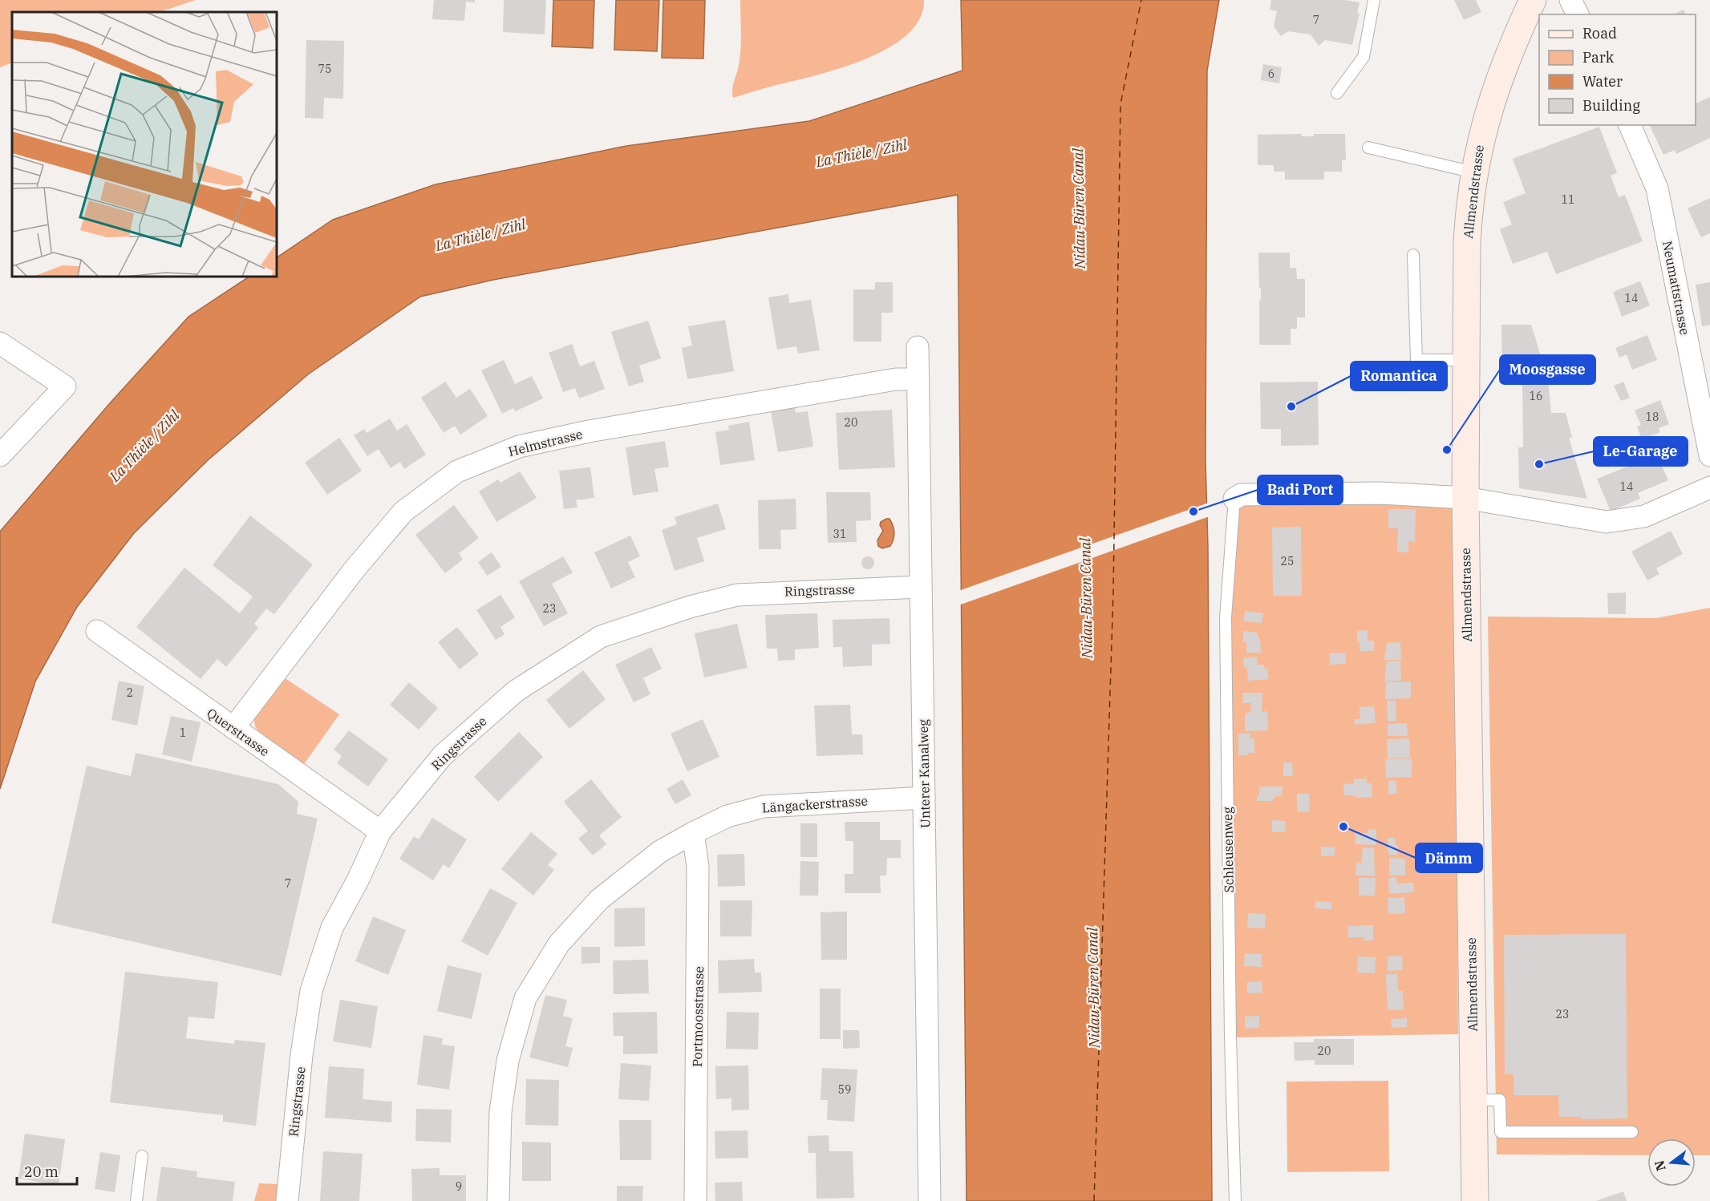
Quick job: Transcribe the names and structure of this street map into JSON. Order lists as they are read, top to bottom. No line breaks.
{"streets":{"main road":["Allmendstrasse"],"street":["Neumattstrasse","Helmstrasse","Ringstrasse","Querstrasse","Unterer Kanalweg","Längackerstrasse","Portmoosstrasse"],"lane":["Schleusenweg"]},"crossings":[["Helmstrasse","Querstrasse"],["Helmstrasse","Unterer Kanalweg"],["Ringstrasse","Querstrasse"],["Ringstrasse","Unterer Kanalweg"],["Unterer Kanalweg","Längackerstrasse"],["Längackerstrasse","Portmoosstrasse"]],"water":["La Thièle / Zihl","Nidau-Büren Canal"],"places":["Romantica","Moosgasse","Le-Garage","Badi Port","Dämm"],"house_numbers":["7","75","6","11","14","16","18","20","14","31","25","23","2","1","7","23","20","59","9"],"legend":["Road","Park","Water","Building"],"scale_bar":"20 m","north":"left"}
